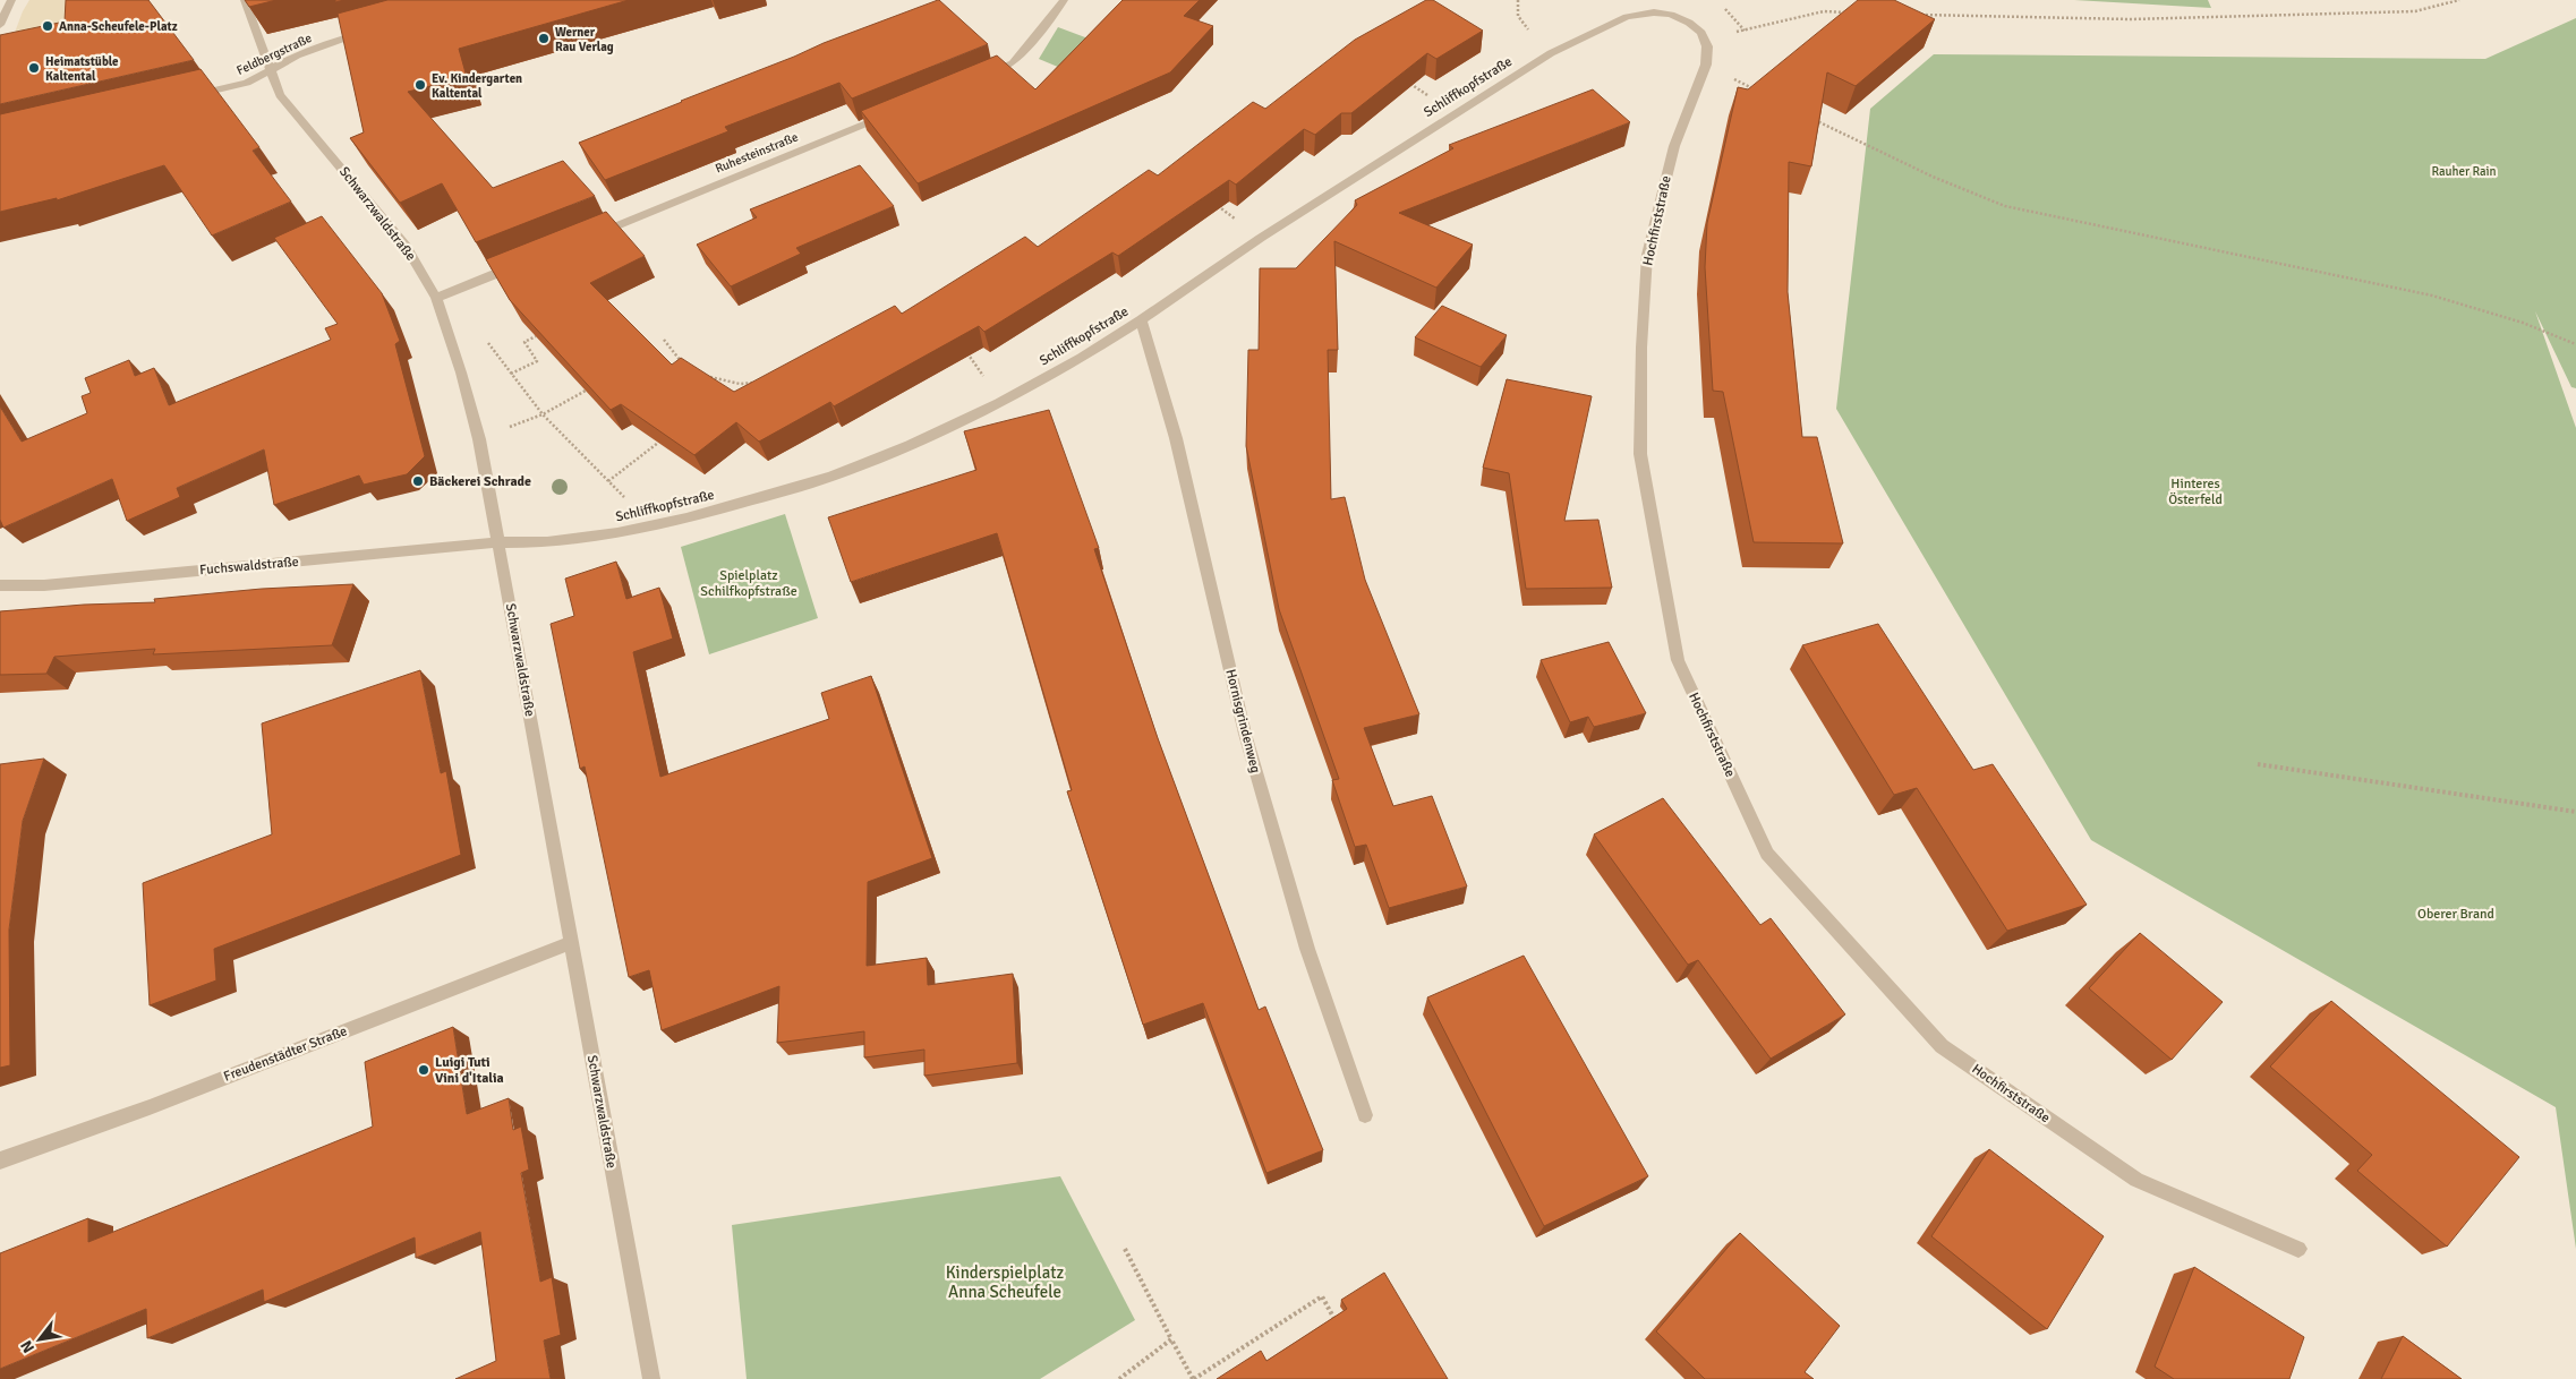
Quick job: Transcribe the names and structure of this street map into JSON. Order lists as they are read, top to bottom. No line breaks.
{"streets":{"street":["Feldbergstraße","Schliffkopfstraße","Ruhesteinstraße","Schwarzwaldstraße","Hochfirststraße","Fuchswaldstraße","Hornisgrindenweg","Freudenstädter Straße"]},"crossings":[["Feldbergstraße","Schwarzwaldstraße"],["Schliffkopfstraße","Schwarzwaldstraße"],["Schliffkopfstraße","Hochfirststraße"],["Schliffkopfstraße","Fuchswaldstraße"],["Schliffkopfstraße","Hornisgrindenweg"],["Schwarzwaldstraße","Fuchswaldstraße"],["Schwarzwaldstraße","Freudenstädter Straße"]],"parks":["Rauher Rain","Hinteres Österfeld","Spielplatz Schilfkopfstraße","Oberer Brand","Kinderspielplatz Anna Scheufele"],"places":["Anna-Scheufele-Platz","Werner Rau Verlag","Heimatstüble Kaltental","Ev. Kindergarten Kaltental","Bäckerei Schrade","Luigi Tuti Vini d'Italia"],"north":"bottom left"}
